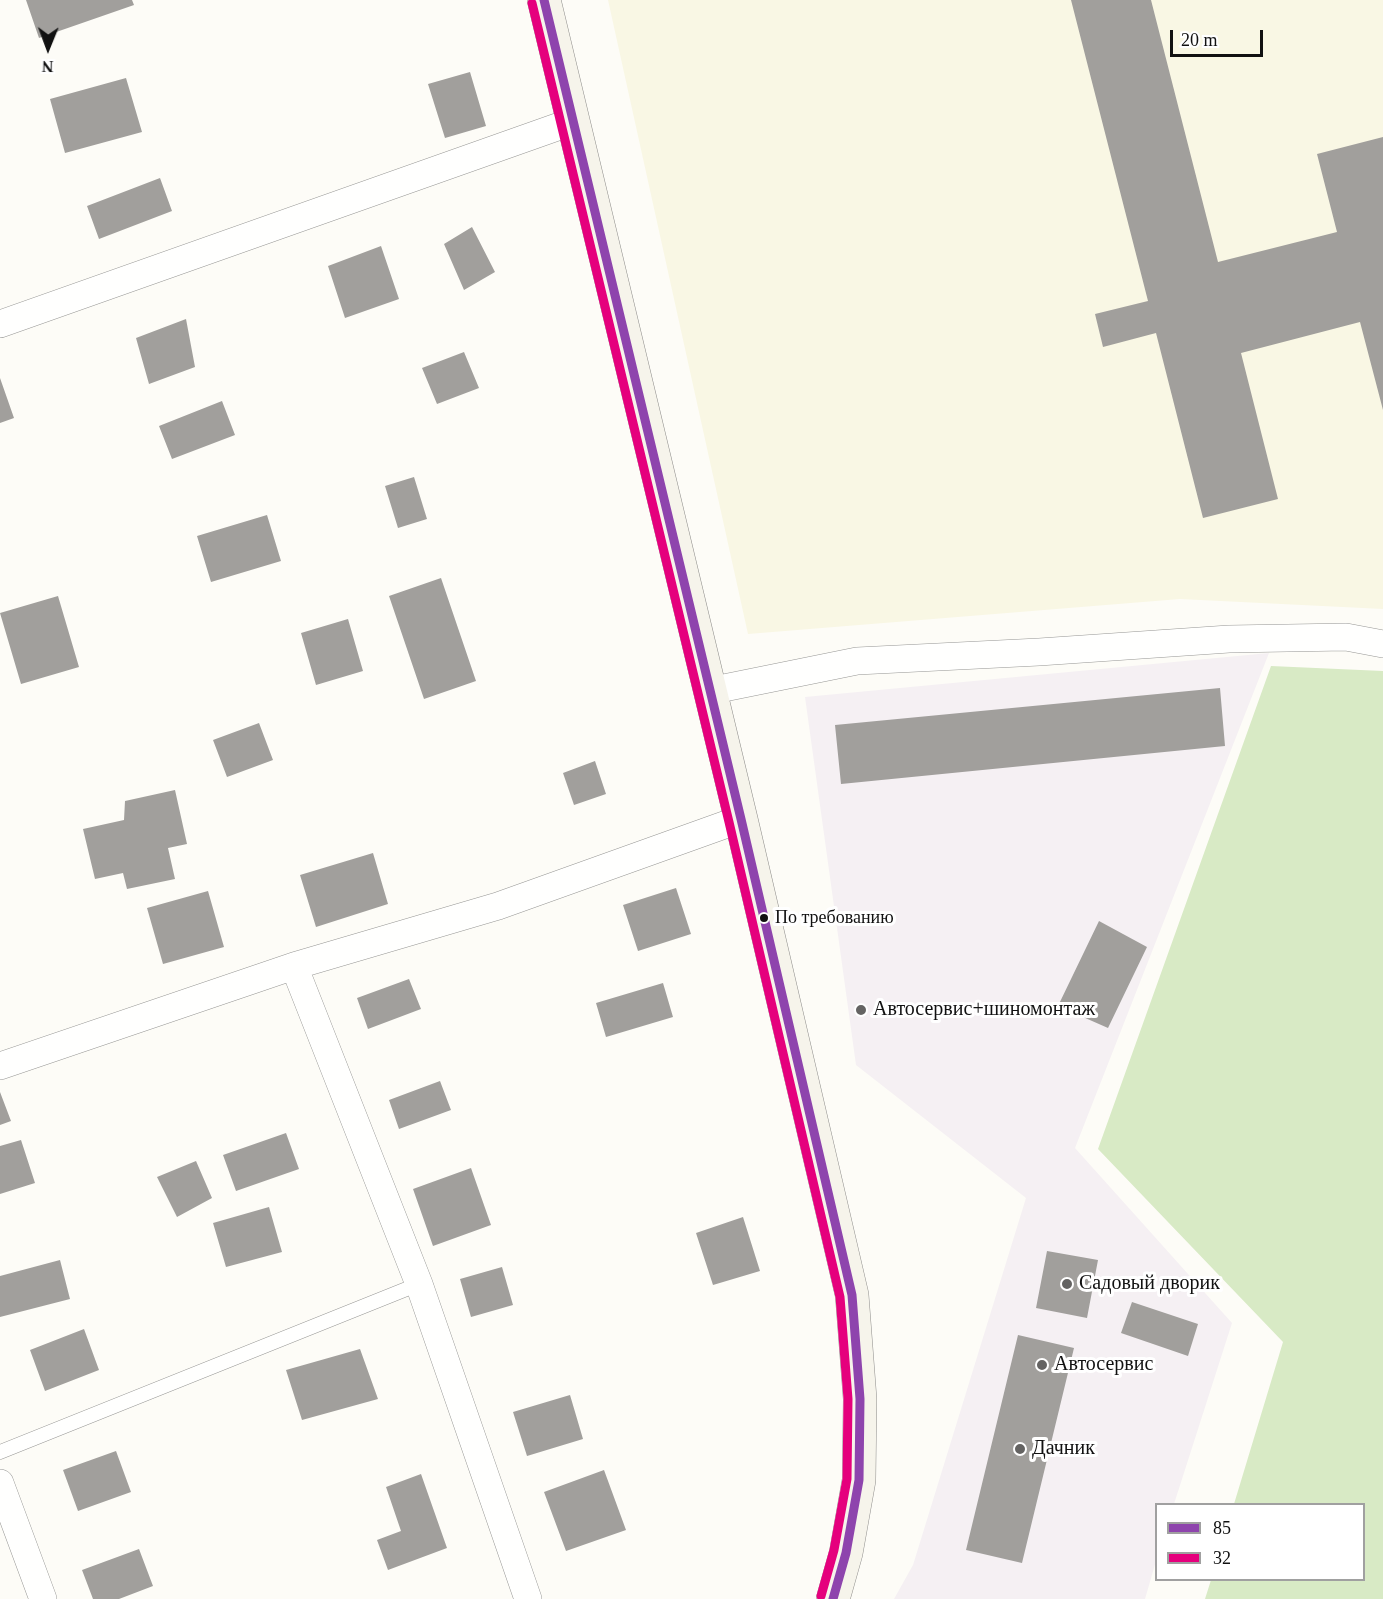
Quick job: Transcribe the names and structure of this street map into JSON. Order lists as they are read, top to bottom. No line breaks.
{"places":["По требованию","Автосервис+шиномонтаж","Садовый дворик","Автосервис","Дачник"],"lines":["transit line 85","transit line 32"],"legend":["85","32"],"scale_bar":"20 m","north":"bottom"}
